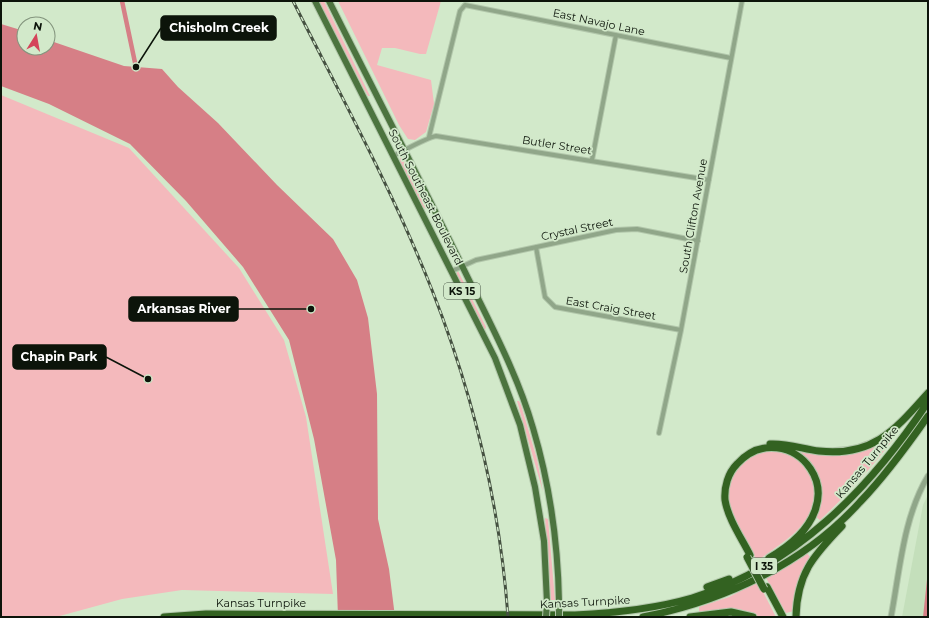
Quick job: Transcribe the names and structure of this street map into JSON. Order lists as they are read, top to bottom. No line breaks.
{"streets":{"highway":["Kansas Turnpike","I 35"],"main road":["South Southeast Boulevard","KS 15"],"street":["East Navajo Lane","Butler Street","South Clifton Avenue","Crystal Street","East Craig Street"]},"crossings":[["East Navajo Lane","Butler Street"],["East Navajo Lane","South Clifton Avenue"],["Butler Street","South Clifton Avenue"],["South Southeast Boulevard","Crystal Street"],["South Clifton Avenue","Crystal Street"],["South Clifton Avenue","East Craig Street"],["Crystal Street","East Craig Street"]],"places":["Chisholm Creek","Arkansas River","Chapin Park"],"north":"top"}
